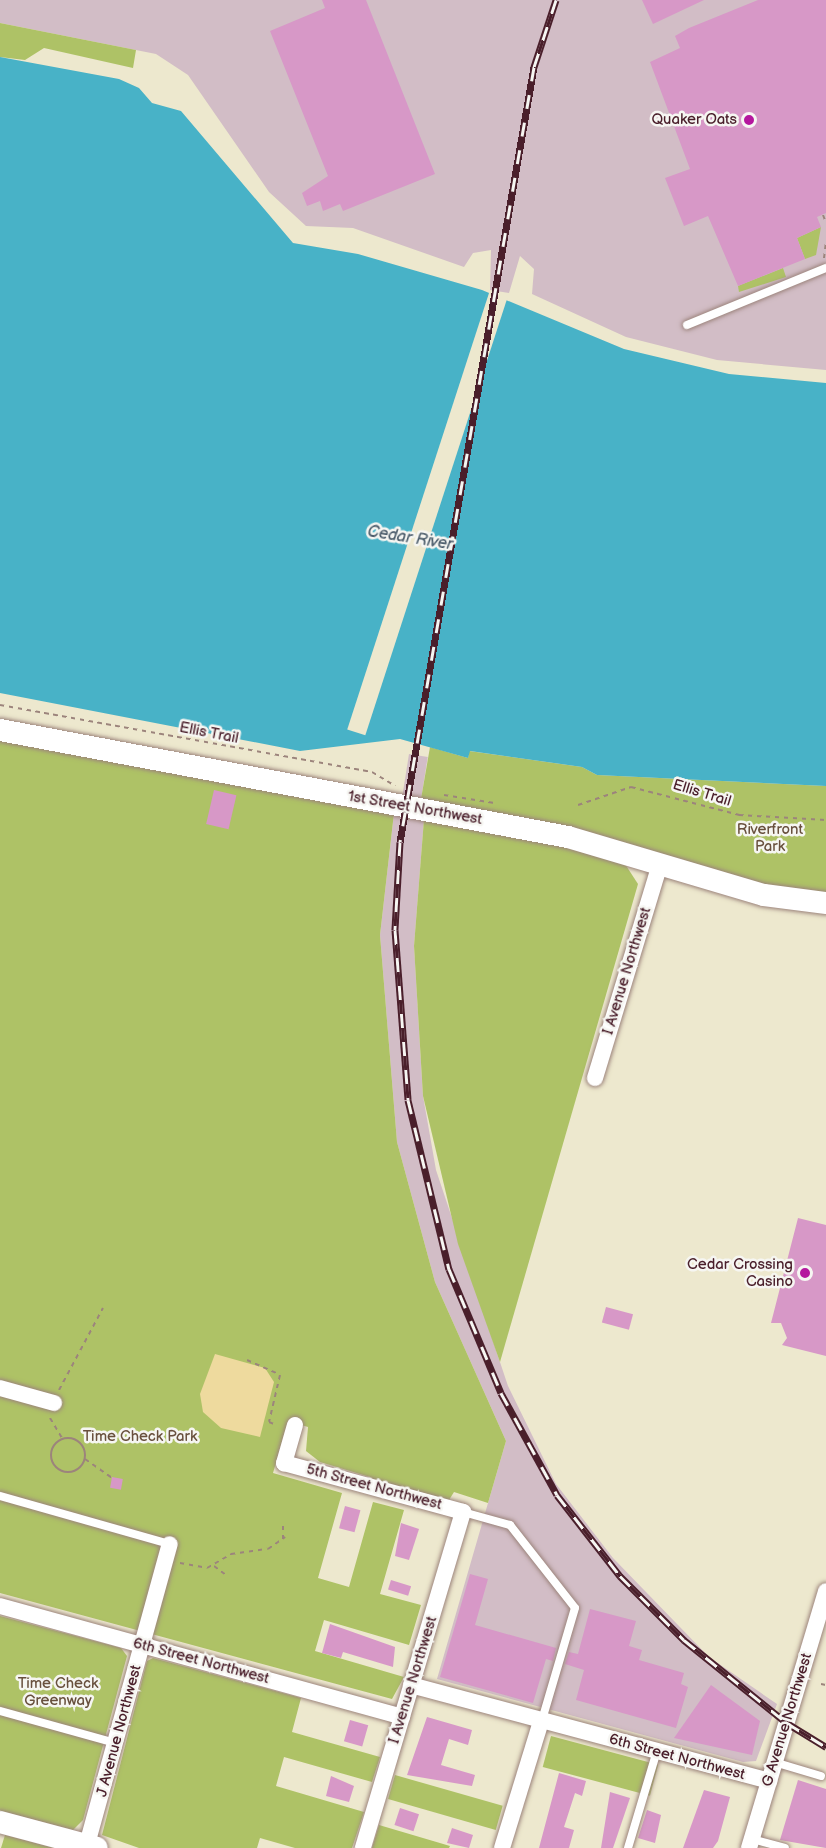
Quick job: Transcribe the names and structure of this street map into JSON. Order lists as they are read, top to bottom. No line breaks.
{"streets":{"street":["1st Street Northwest","I Avenue Northwest","5th Street Northwest","6th Street Northwest","G Avenue Northwest","J Avenue Northwest"],"path":["Ellis Trail"]},"crossings":[["1st Street Northwest","I Avenue Northwest"],["I Avenue Northwest","5th Street Northwest"],["I Avenue Northwest","6th Street Northwest"],["6th Street Northwest","G Avenue Northwest"],["6th Street Northwest","J Avenue Northwest"]],"water":["Cedar River"],"parks":["Riverfront Park","Time Check Park","Time Check Greenway"],"places":["Quaker Oats","Cedar Crossing Casino"]}
